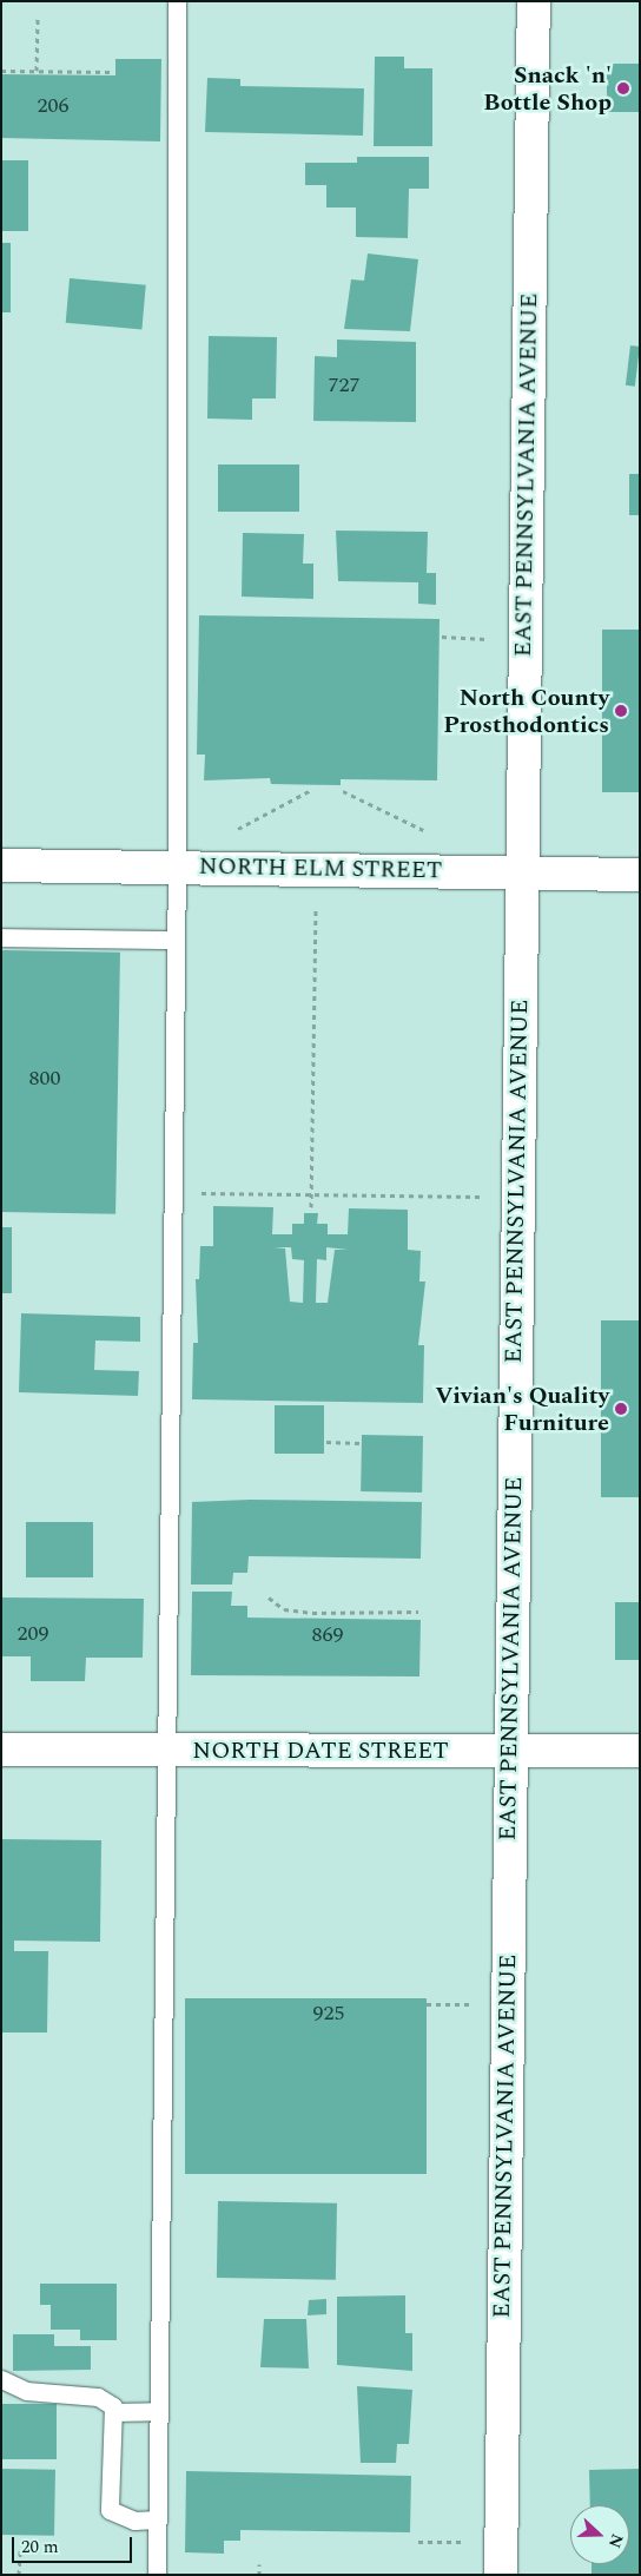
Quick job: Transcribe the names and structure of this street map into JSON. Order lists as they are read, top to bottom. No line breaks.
{"streets":{"street":["EAST PENNSYLVANIA AVENUE","NORTH ELM STREET","NORTH DATE STREET"]},"crossings":[["EAST PENNSYLVANIA AVENUE","NORTH ELM STREET"],["EAST PENNSYLVANIA AVENUE","NORTH DATE STREET"]],"places":["Snack 'n' Bottle Shop","North County Prosthodontics","Vivian's Quality Furniture"],"house_numbers":["206","727","800","209","869","925"],"scale_bar":"20 m","north":"right"}
